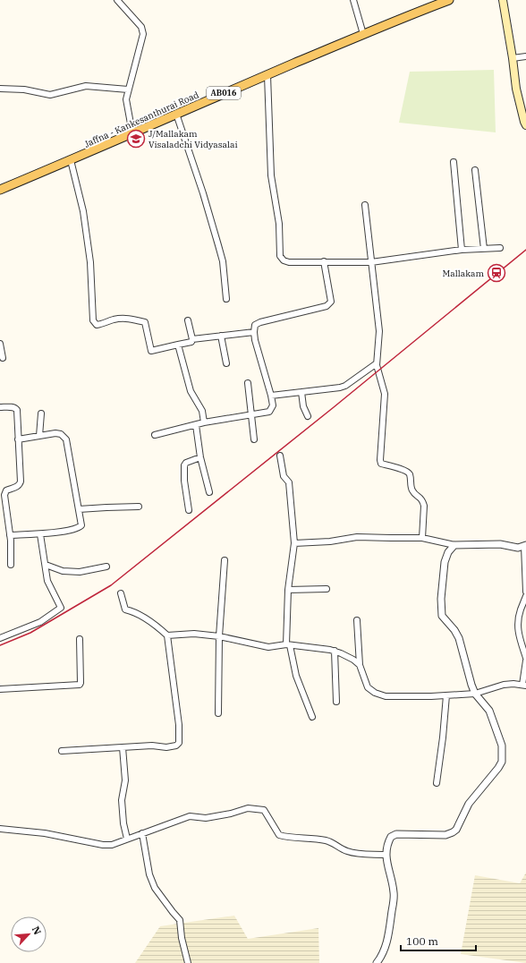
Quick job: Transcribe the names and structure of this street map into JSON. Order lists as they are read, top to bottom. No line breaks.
{"streets":{"main road":["AB016","Jaffna - Kankesanthurai Road"]},"places":{"school or university":["J/Mallakam Visaladchi Vidyasalai"],"station":["Mallakam"]},"scale_bar":"100 m","north":"top right"}
